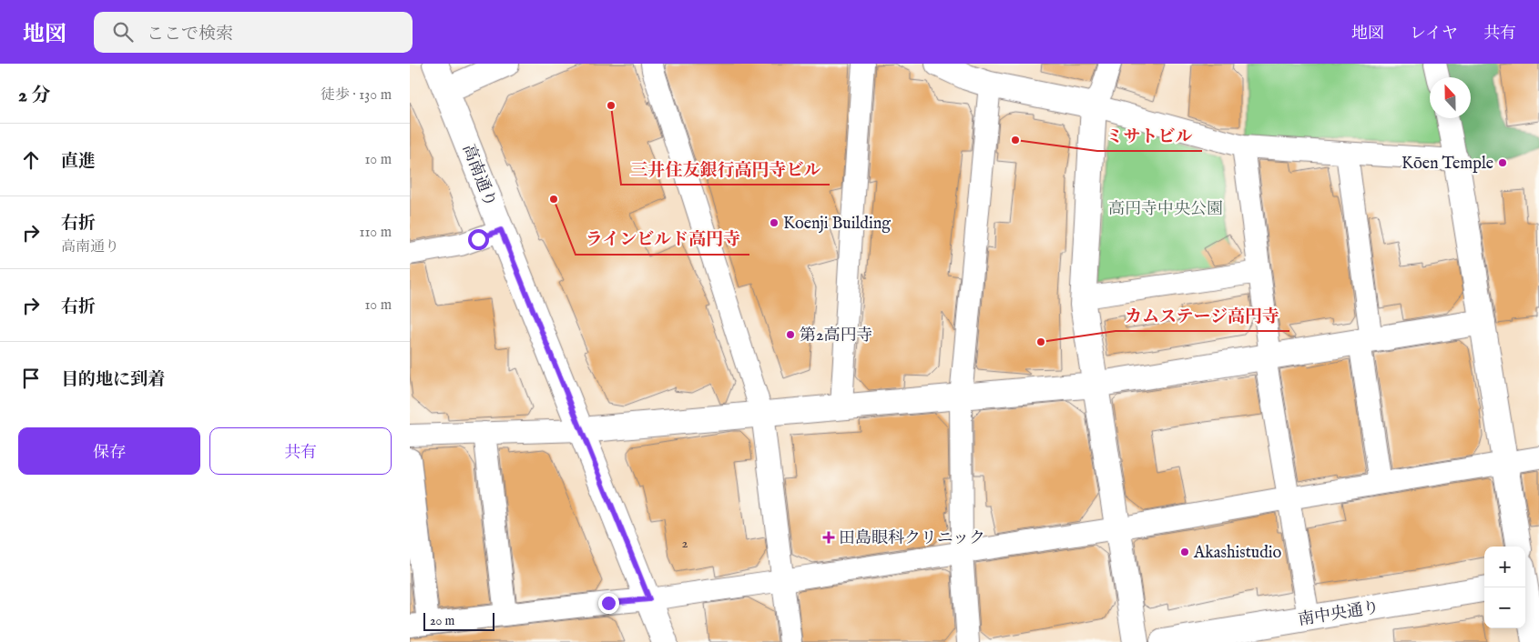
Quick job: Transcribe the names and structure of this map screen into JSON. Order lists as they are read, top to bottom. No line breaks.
{"streets":{"street":["高南通り","南中央通り"]},"parks":["高円寺中央公園"],"places":{"other":["三井住友銀行高円寺ビル","ミサトビル","Kōen Temple","ラインビルド高円寺","Koenji Building","第2高円寺","カムステージ高円寺","Akashistudio"],"health":["田島眼科クリニック"]},"house_numbers":["2"],"scale_bar":"20 m","north":"top","page":{"header":"地図","search":"ここで検索","nav":["地図","レイヤ","共有"],"heading":["2 分","徒歩 · 130 m"],"list":[["直進","10 m"],["右折","高南通り","110 m"],["右折","10 m"],"目的地に到着"],"buttons":["保存","共有"],"map_buttons":["+","−"],"scale":"20 m"}}
